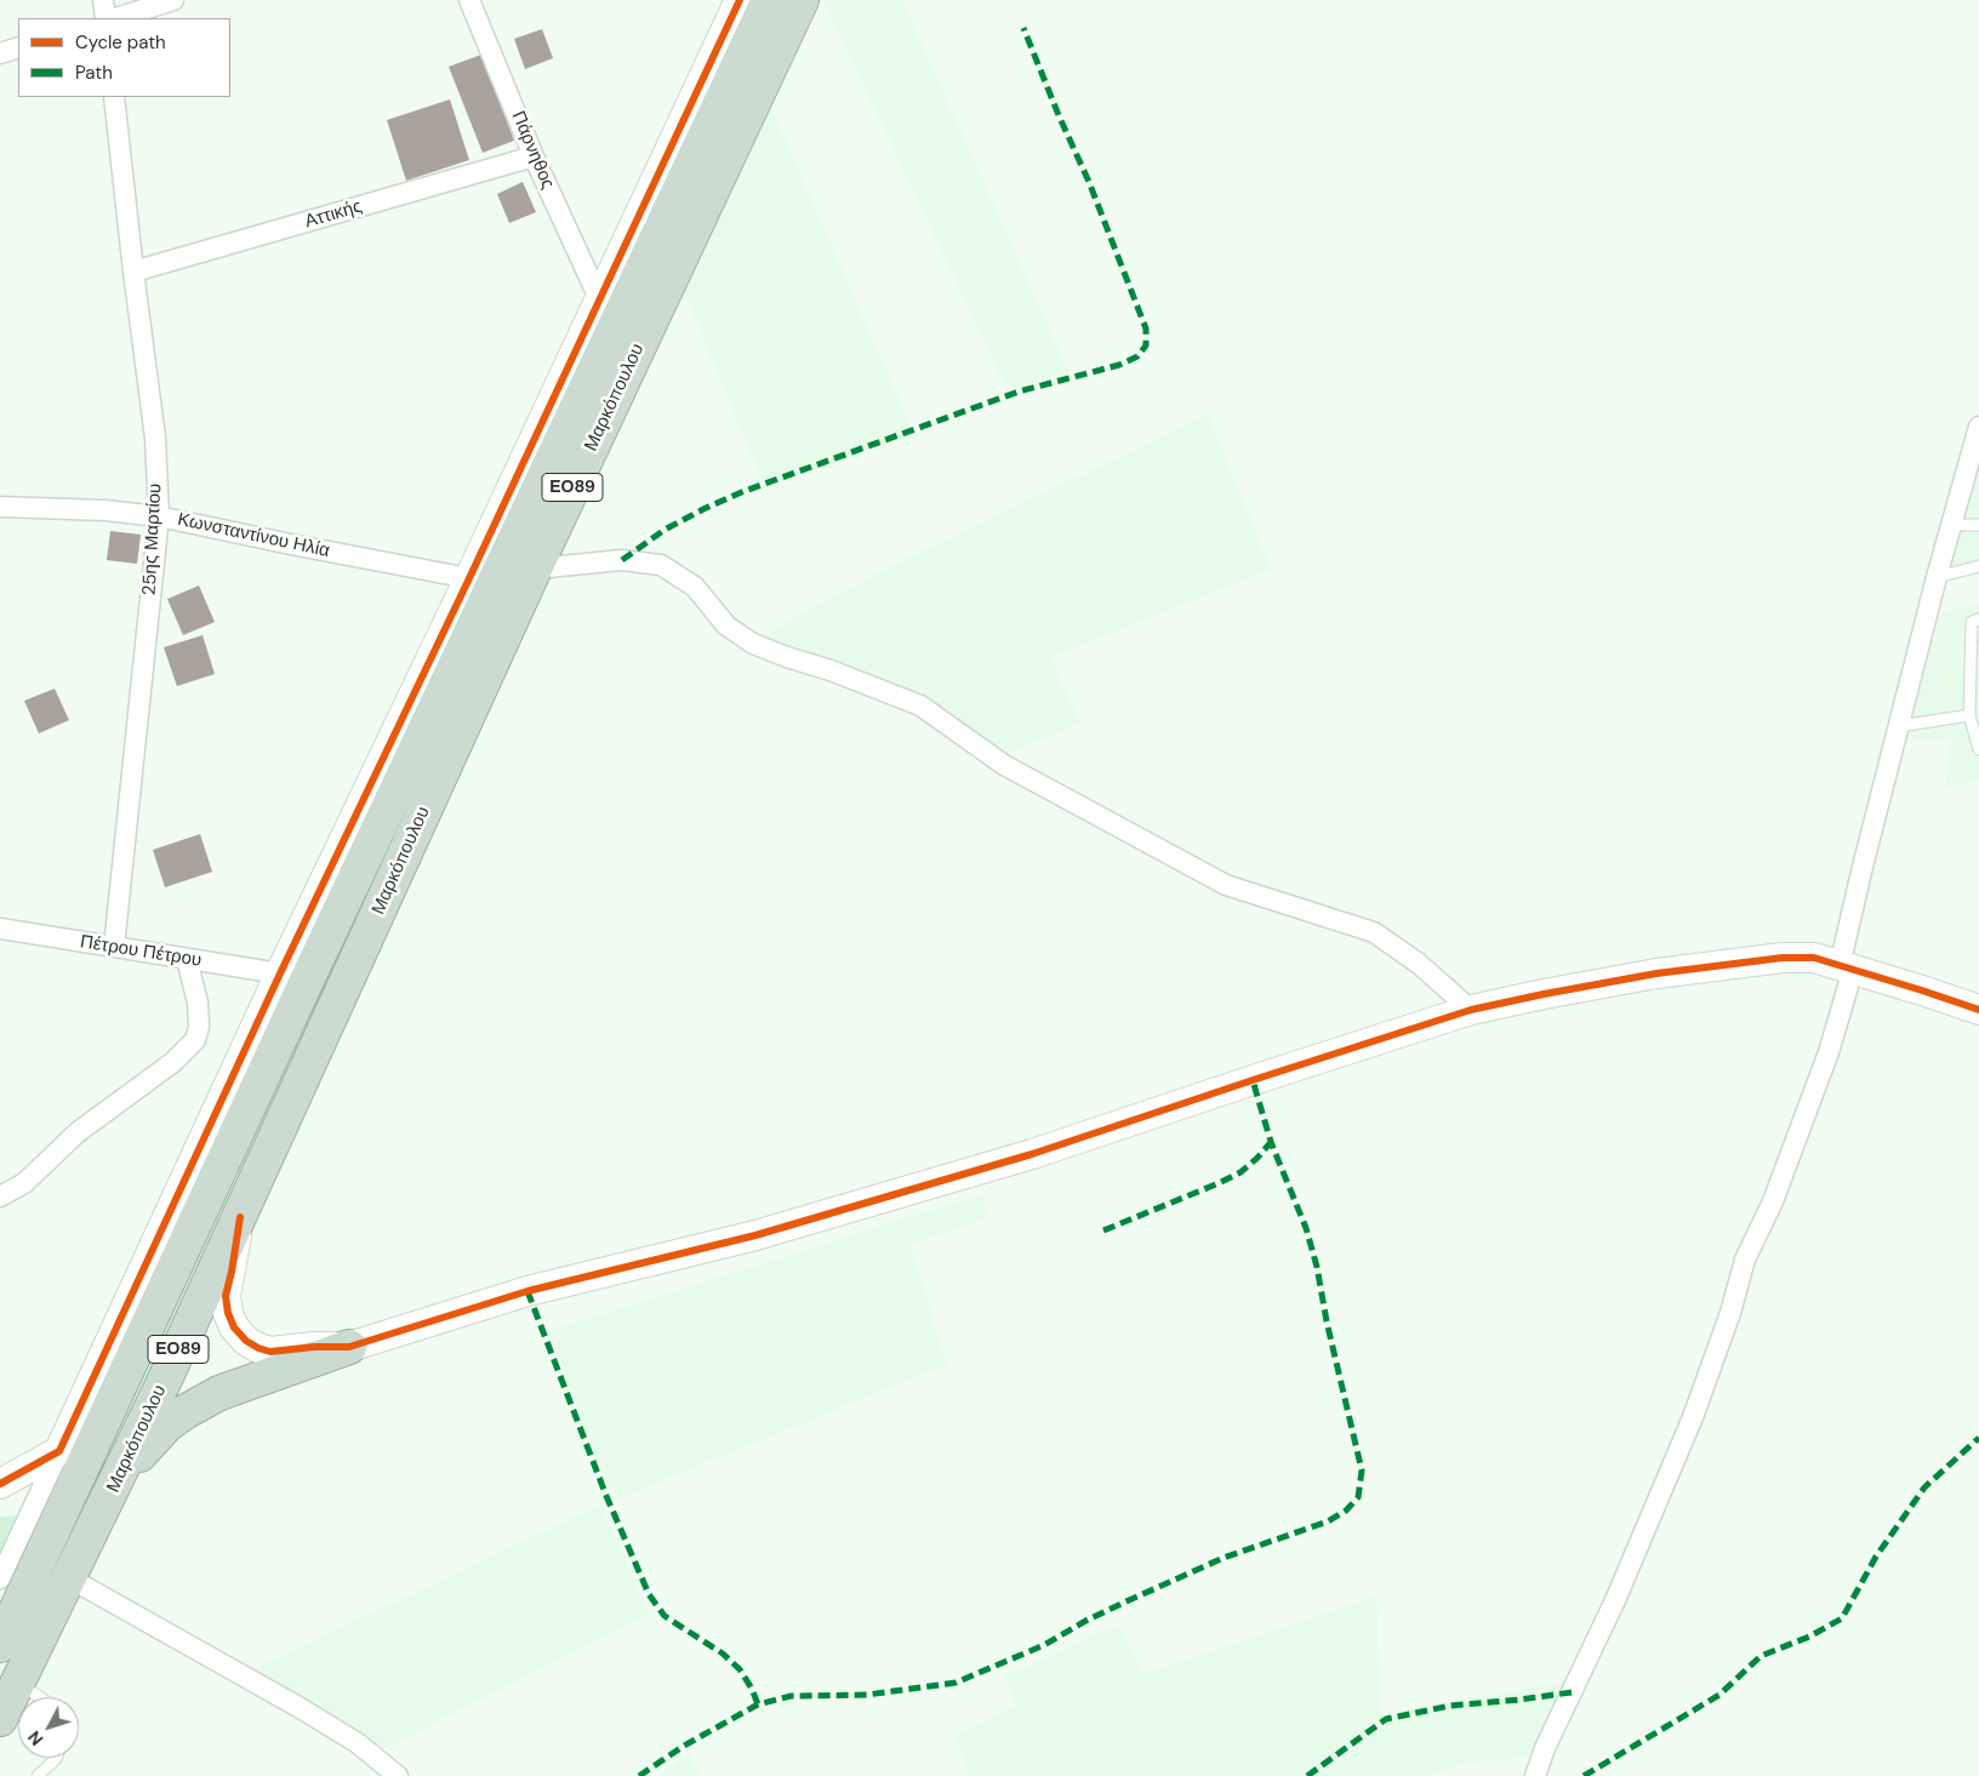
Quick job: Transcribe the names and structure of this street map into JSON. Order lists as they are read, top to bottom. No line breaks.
{"streets":{"highway":["Μαρκόπουλου","ΕΟ89"],"street":["Πάρνηθος","Αττικής","Κωνσταντίνου Ηλία","25ης Μαρτίου","Πέτρου Πέτρου"]},"crossings":[["Πάρνηθος","Αττικής"],["Αττικής","25ης Μαρτίου"],["Κωνσταντίνου Ηλία","25ης Μαρτίου"],["25ης Μαρτίου","Πέτρου Πέτρου"]],"legend":["Cycle path","Path"],"north":"bottom left"}
